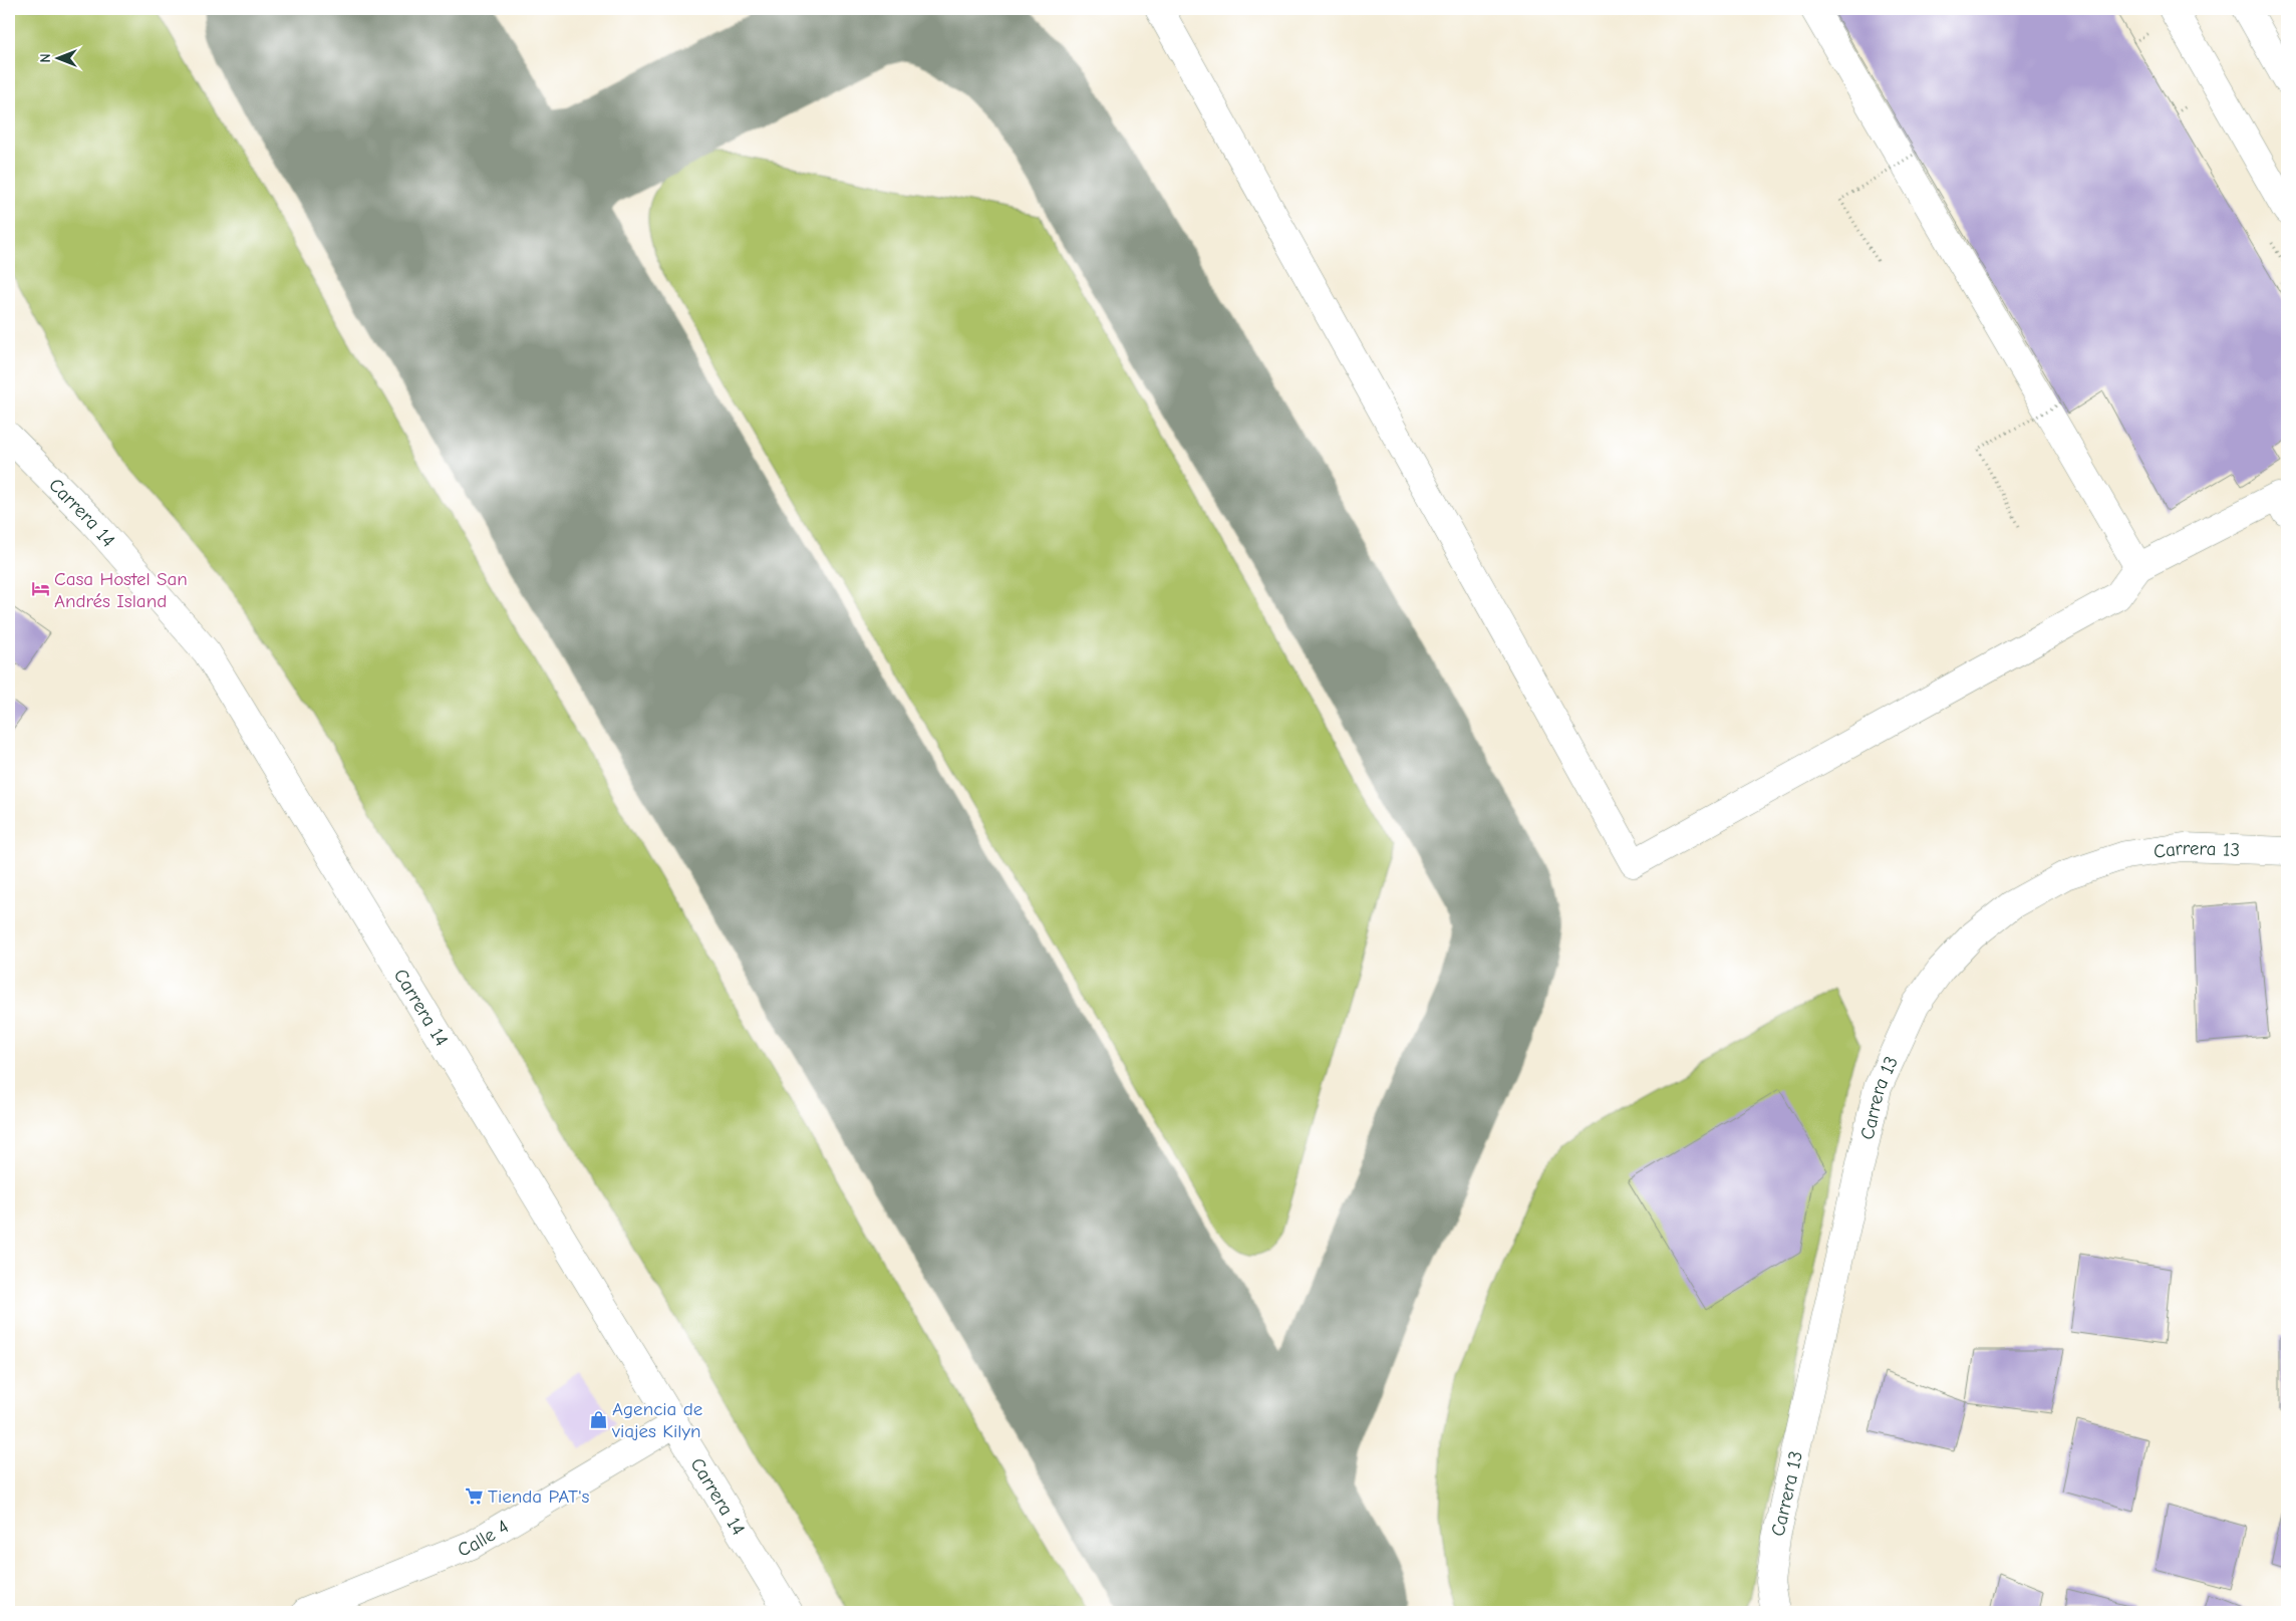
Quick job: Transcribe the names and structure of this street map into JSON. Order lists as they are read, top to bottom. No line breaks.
{"streets":{"street":["Carrera 14","Carrera 13","Calle 4"]},"crossings":[["Carrera 14","Calle 4"]],"places":{"hotel":["Casa Hostel San Andrés Island"],"shop":["Agencia de viajes Kilyn"],"supermarket":["Tienda PAT's"]},"north":"left"}
